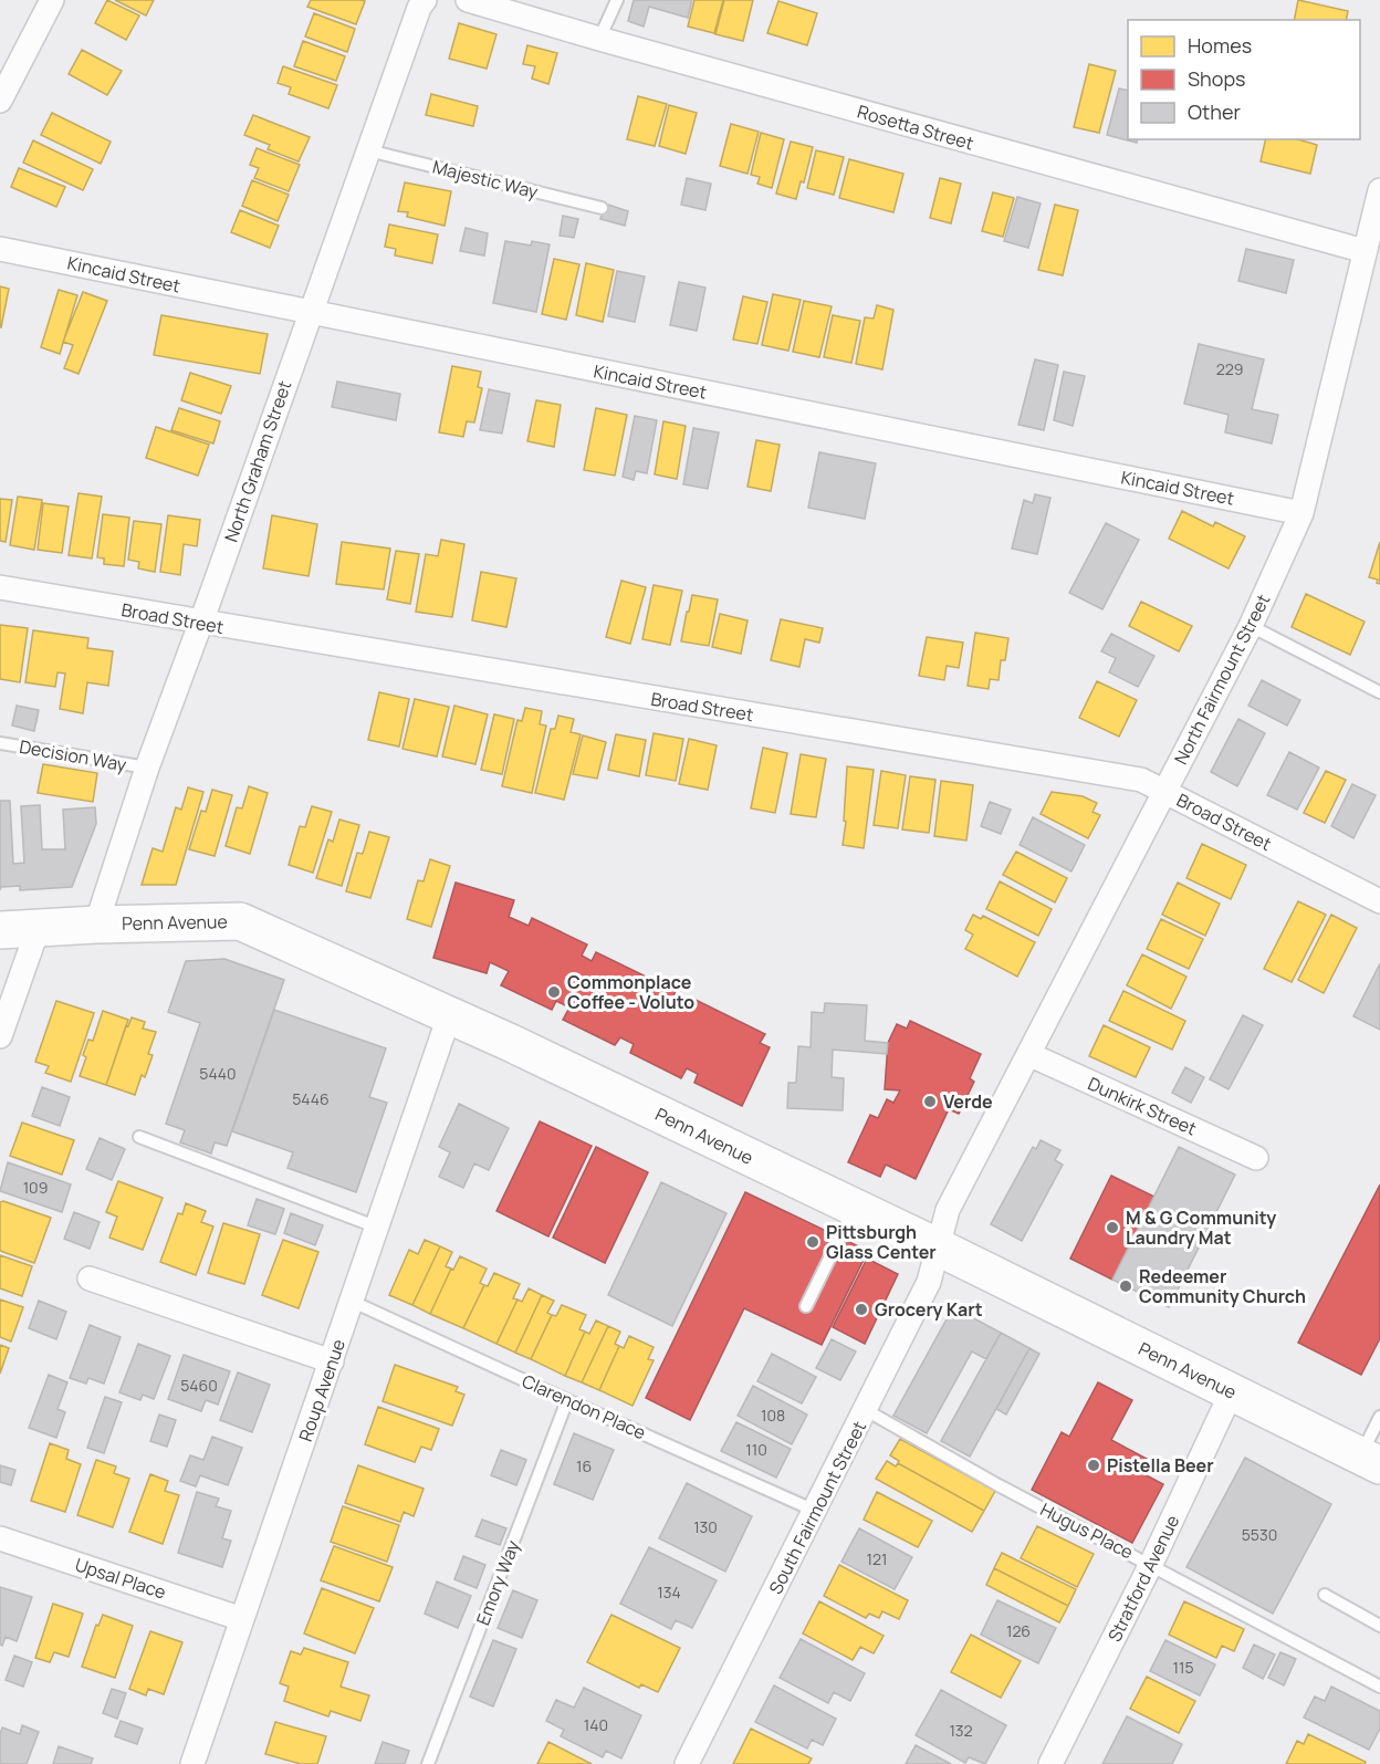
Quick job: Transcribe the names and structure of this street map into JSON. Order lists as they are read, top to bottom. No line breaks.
{"streets":{"main road":["Penn Avenue"],"street":["Rosetta Street","Kincaid Street","North Graham Street","Broad Street","North Fairmount Street","Dunkirk Street","Roup Avenue","South Fairmount Street","Upsal Place","Stratford Avenue"],"lane":["Majestic Way","Decision Way","Clarendon Place","Hugus Place","Emory Way"]},"crossings":[["Rosetta Street","North Fairmount Street"],["Majestic Way","North Graham Street"],["Kincaid Street","North Graham Street"],["Kincaid Street","North Fairmount Street"],["North Graham Street","Broad Street"],["North Graham Street","Decision Way"],["North Graham Street","Penn Avenue"],["Broad Street","North Fairmount Street"],["North Fairmount Street","Penn Avenue"],["North Fairmount Street","Dunkirk Street"],["North Fairmount Street","South Fairmount Street"],["Penn Avenue","Roup Avenue"],["Penn Avenue","South Fairmount Street"],["Penn Avenue","Stratford Avenue"],["Roup Avenue","Clarendon Place"],["Roup Avenue","Upsal Place"],["Clarendon Place","South Fairmount Street"],["Clarendon Place","Emory Way"],["South Fairmount Street","Hugus Place"],["Hugus Place","Stratford Avenue"]],"places":["Commonplace Coffee - Voluto","Verde","M & G Community Laundry Mat","Pittsburgh Glass Center","Redeemer Community Church","Grocery Kart","Pistella Beer"],"house_numbers":["229","5440","5446","109","5460","108","110","16","130","5530","121","134","126","115","140","132"],"legend":["Homes","Shops","Other"]}
